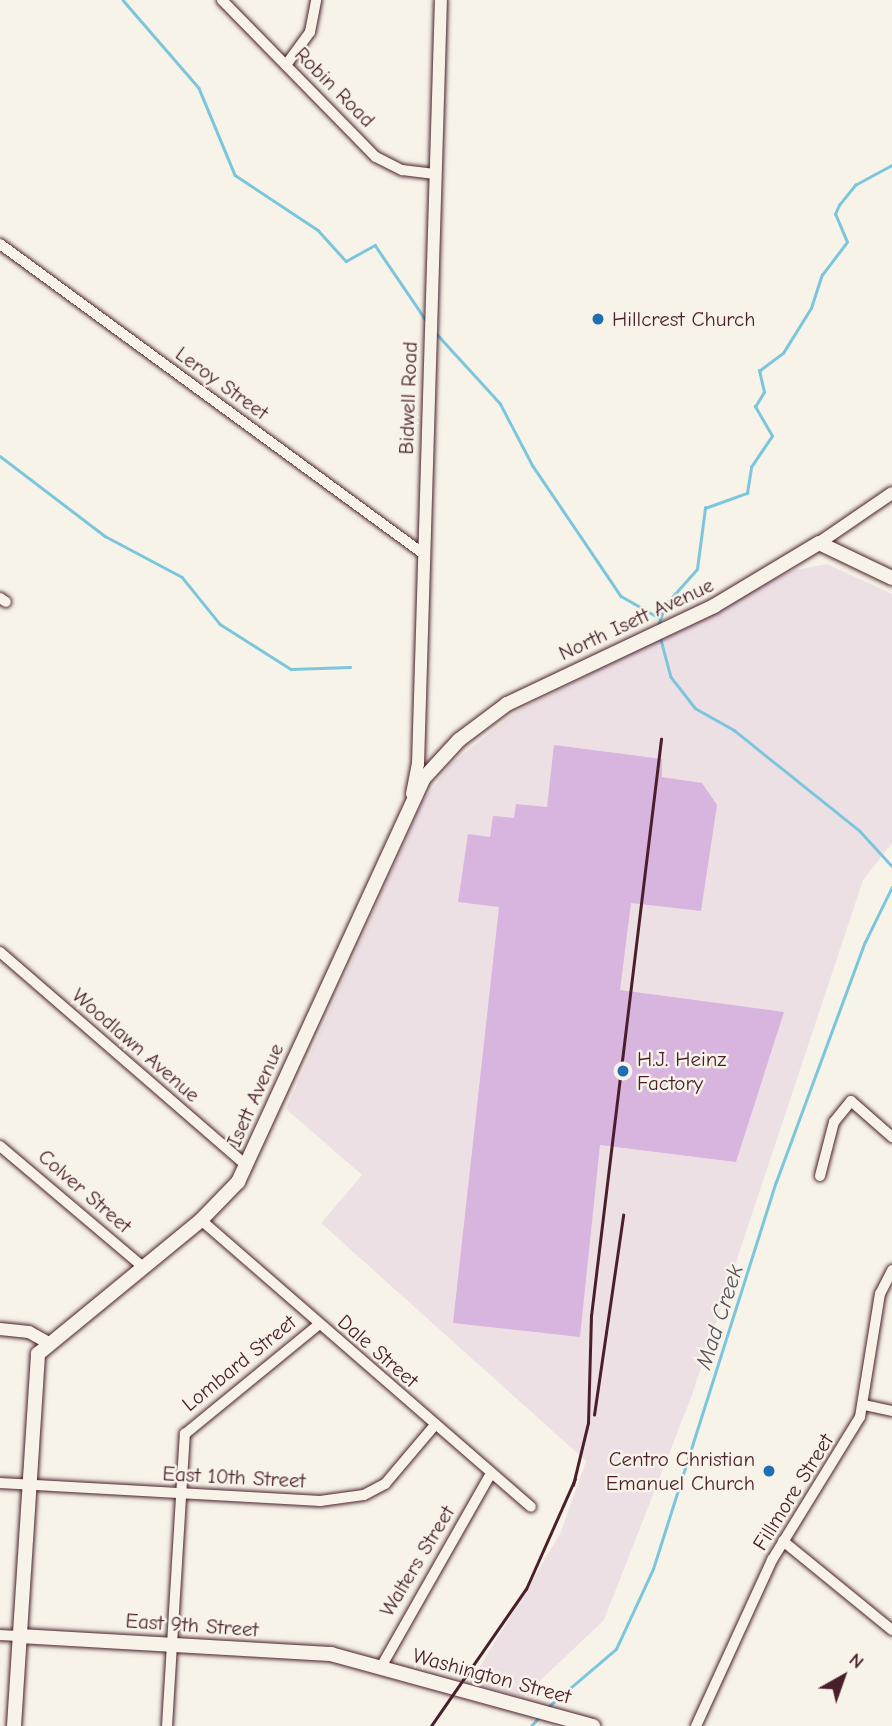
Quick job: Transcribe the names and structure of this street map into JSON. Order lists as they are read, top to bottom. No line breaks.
{"streets":{"main road":["North Isett Avenue","Isett Avenue","East 9th Street","Washington Street"],"street":["Robin Road","Leroy Street","Bidwell Road","Woodlawn Avenue","Colver Street","Dale Street","Lombard Street","East 10th Street","Fillmore Street","Walters Street"]},"crossings":[["Robin Road","Bidwell Road"],["Leroy Street","Bidwell Road"],["Bidwell Road","North Isett Avenue"],["Bidwell Road","Isett Avenue"],["North Isett Avenue","Isett Avenue"],["Woodlawn Avenue","Isett Avenue"],["Isett Avenue","Colver Street"],["Isett Avenue","Dale Street"],["Dale Street","Lombard Street"],["Dale Street","East 10th Street"],["Dale Street","Walters Street"],["Lombard Street","East 10th Street"],["Lombard Street","East 9th Street"],["Walters Street","East 9th Street"],["Walters Street","Washington Street"],["East 9th Street","Washington Street"]],"water":["Mad Creek"],"places":["Hillcrest Church","H.J. Heinz Factory","Centro Christian Emanuel Church"],"north":"top right"}
